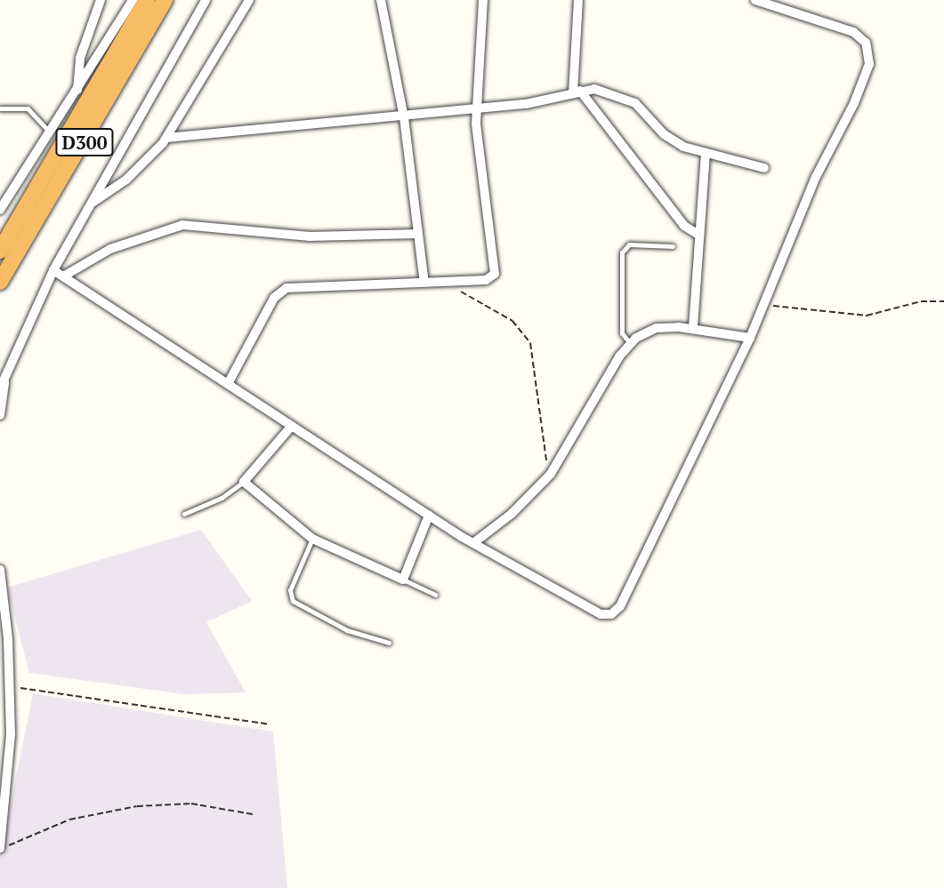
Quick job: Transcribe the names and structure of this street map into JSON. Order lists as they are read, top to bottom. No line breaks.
{"streets":{"highway":["D300"]}}
